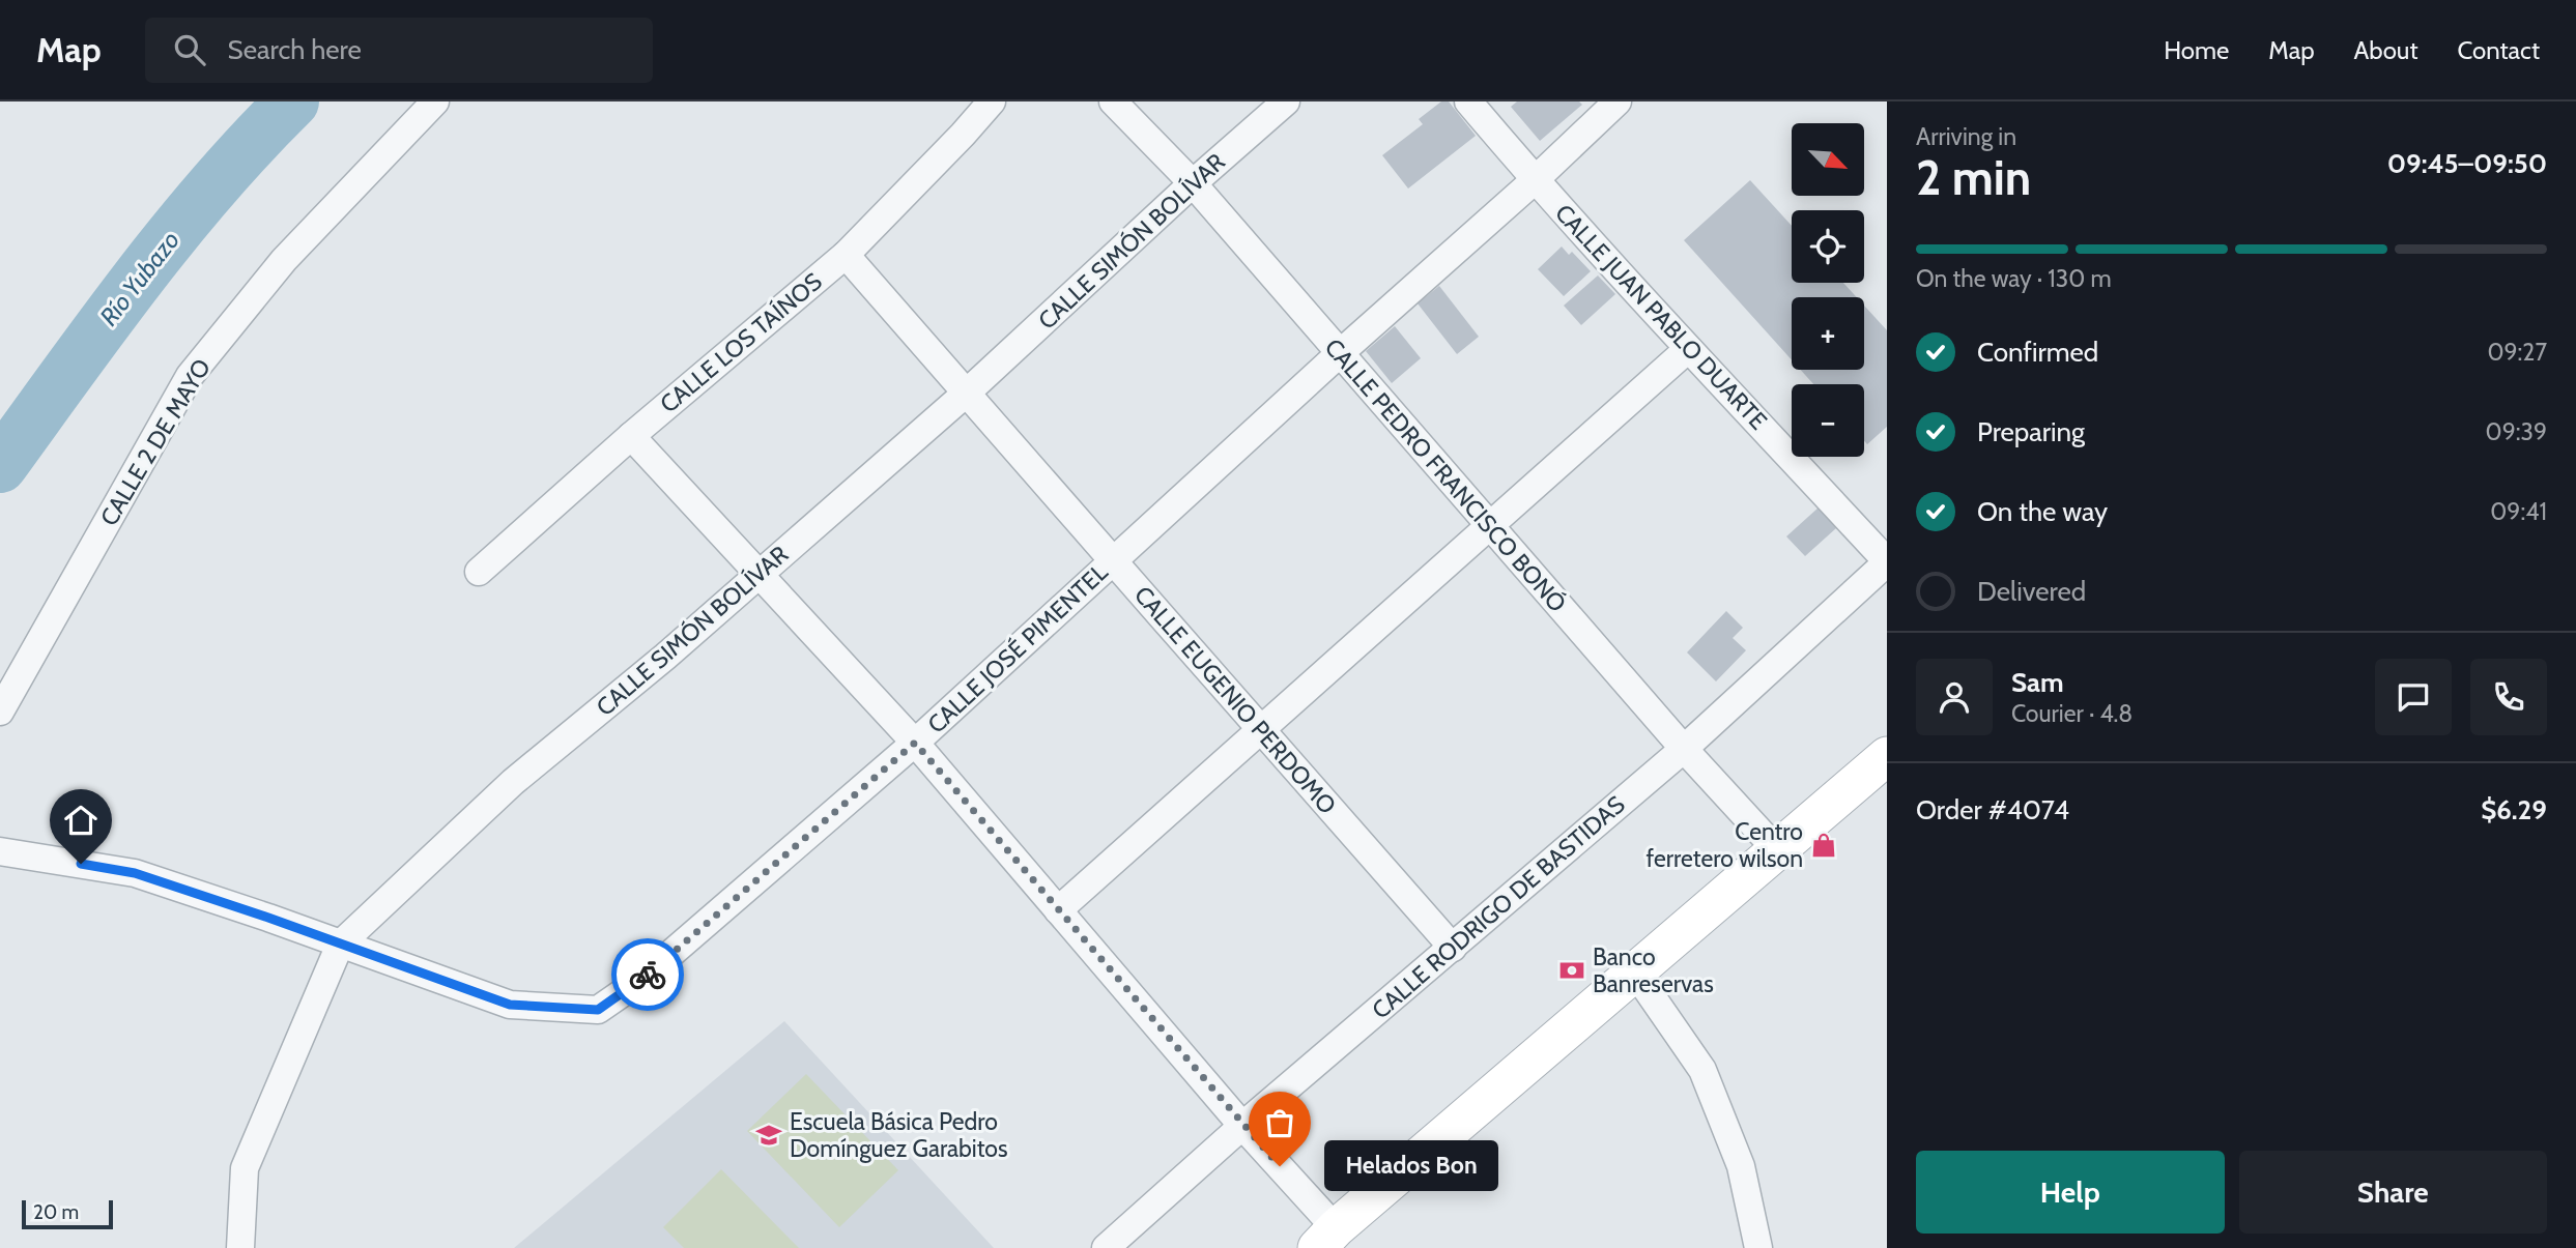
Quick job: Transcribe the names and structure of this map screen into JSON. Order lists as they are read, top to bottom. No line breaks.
{"streets":{"street":["CALLE SIMÓN BOLÍVAR","CALLE JUAN PABLO DUARTE","CALLE LOS TAÍNOS","CALLE 2 DE MAYO","CALLE PEDRO FRANCISCO BONÓ","CALLE JOSÉ PIMENTEL","CALLE EUGENIO PERDOMO","CALLE RODRIGO DE BASTIDAS"]},"crossings":[["CALLE SIMÓN BOLÍVAR","CALLE PEDRO FRANCISCO BONÓ"],["CALLE SIMÓN BOLÍVAR","CALLE JOSÉ PIMENTEL"],["CALLE SIMÓN BOLÍVAR","CALLE EUGENIO PERDOMO"],["CALLE JUAN PABLO DUARTE","CALLE JOSÉ PIMENTEL"],["CALLE JUAN PABLO DUARTE","CALLE RODRIGO DE BASTIDAS"],["CALLE LOS TAÍNOS","CALLE EUGENIO PERDOMO"],["CALLE PEDRO FRANCISCO BONÓ","CALLE JOSÉ PIMENTEL"],["CALLE PEDRO FRANCISCO BONÓ","CALLE RODRIGO DE BASTIDAS"],["CALLE JOSÉ PIMENTEL","CALLE EUGENIO PERDOMO"],["CALLE EUGENIO PERDOMO","CALLE RODRIGO DE BASTIDAS"]],"water":["Río Yubazo"],"places":{"shop":["Centro ferretero wilson"],"bank":["Banco Banreservas"],"school or university":["Escuela Básica Pedro Domínguez Garabitos"],"other":["Helados Bon"]},"scale_bar":"20 m","north":"bottom right","page":{"header":"Map","search":"Search here","nav":["Home","Map","About","Contact"],"heading":["2 min","Arriving in","09:45–09:50"],"panel":["Sam","Courier · 4.8","Order #4074","$6.29"],"map_buttons":["+","−"],"bar":"On the way · 130 m","list":[["Confirmed","09:27"],["Preparing","09:39"],["On the way","09:41"],"Delivered"],"buttons":["Help","Share"],"bubble":"Helados Bon","scale":"20 m"}}
